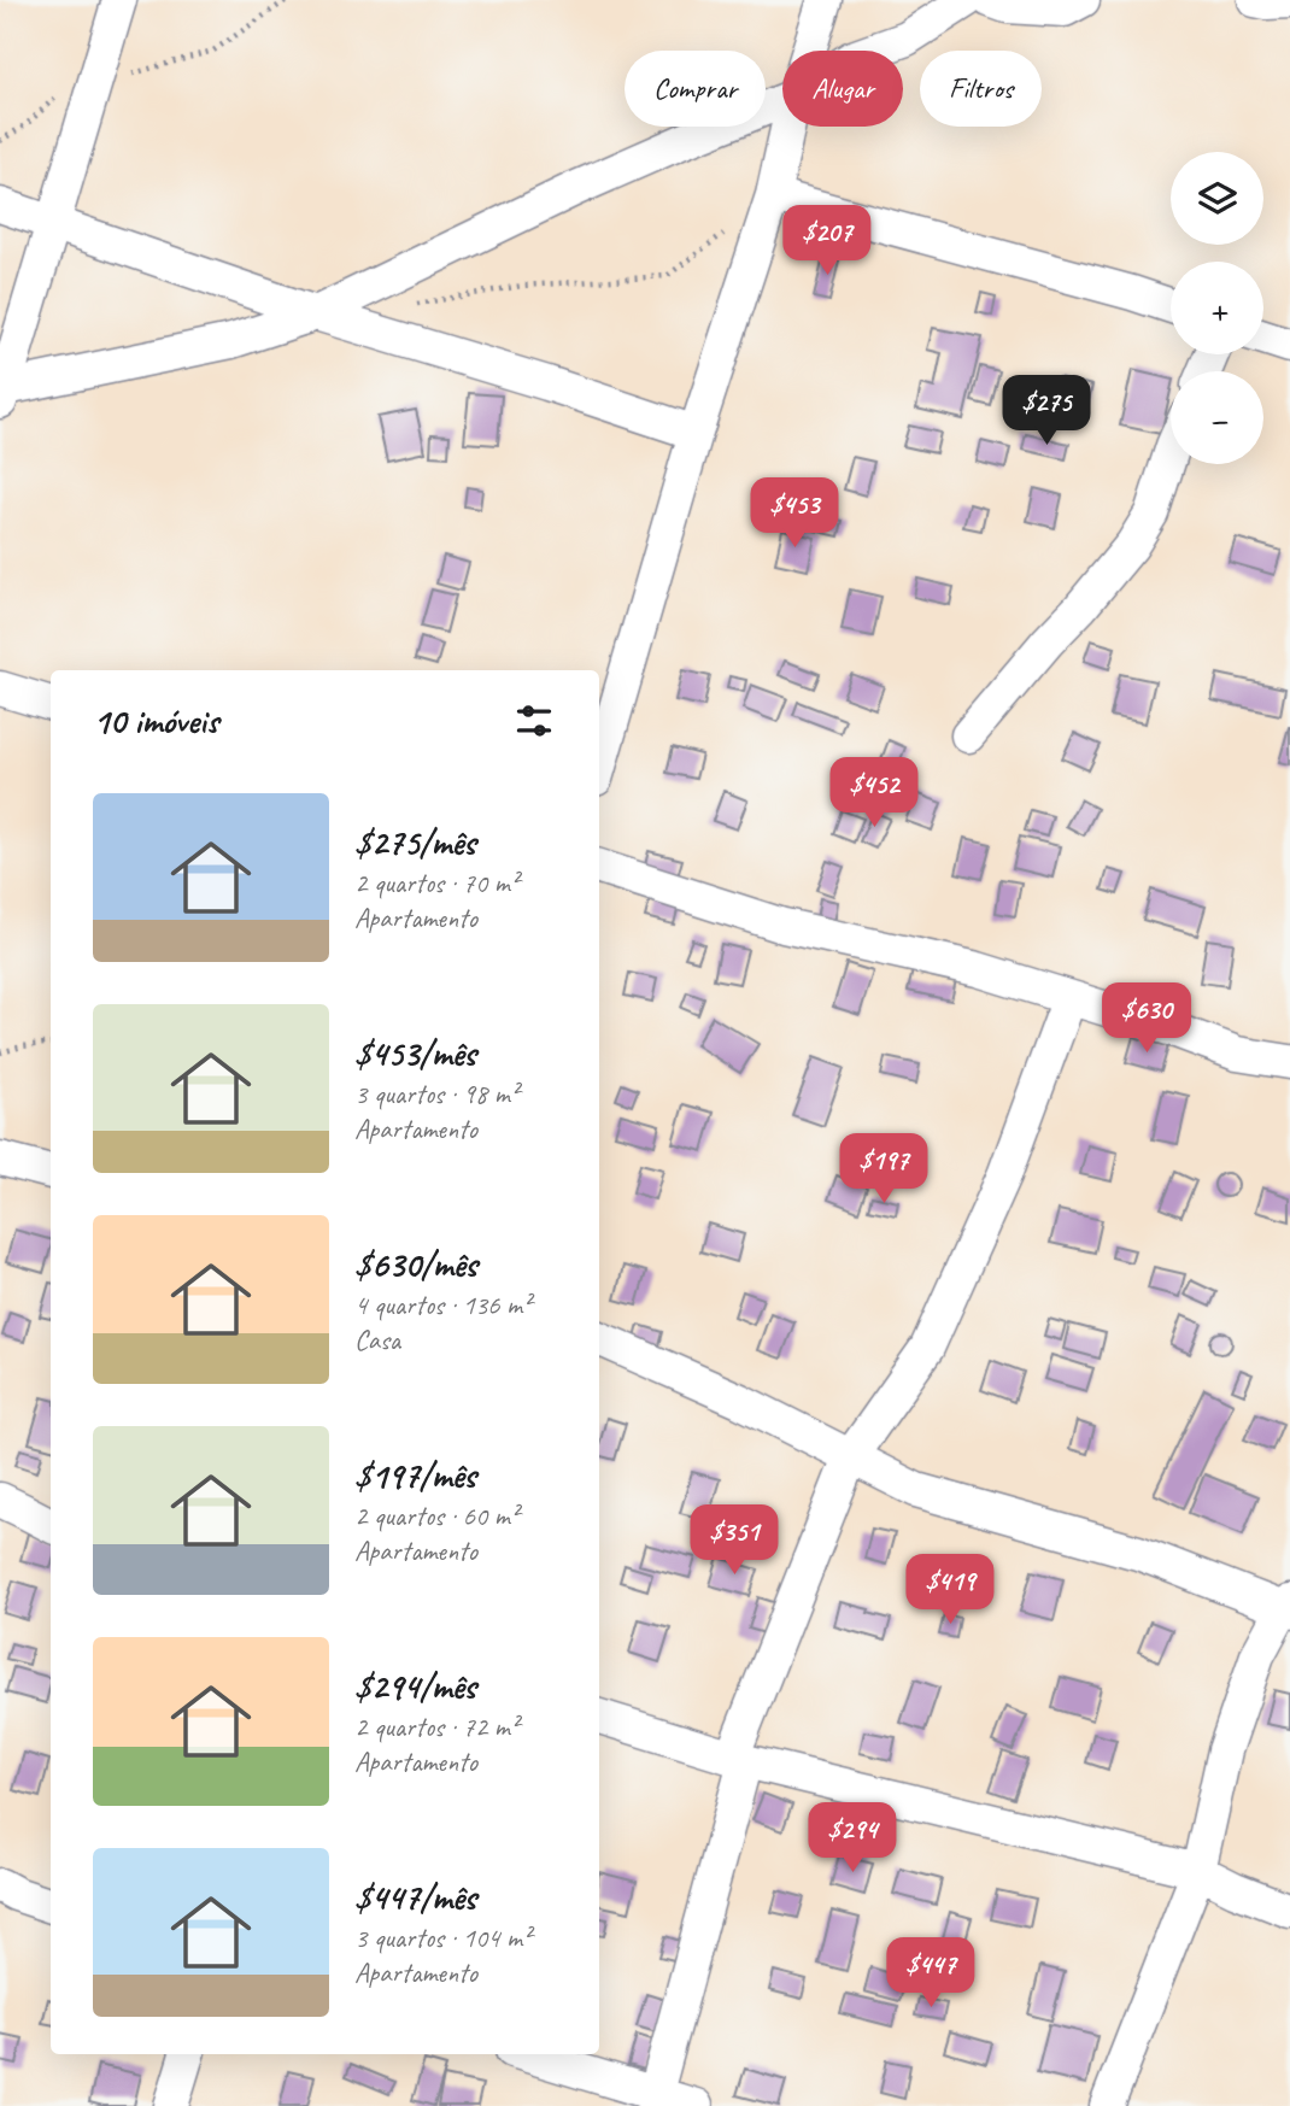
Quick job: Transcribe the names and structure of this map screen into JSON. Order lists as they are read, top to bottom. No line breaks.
{"page":{"chip":["Comprar","Alugar","Filtros"],"map_buttons":["+","−"],"price":["$207","$275","$453","$452","$630","$197","$351","$419","$294","$447"],"heading":"10 imóveis","list":[{"name":"$275/mês","note":"2 quartos · 70 m² · Apartamento"},{"name":"$453/mês","note":"3 quartos · 98 m² · Apartamento"},{"name":"$630/mês","note":"4 quartos · 136 m² · Casa"},{"name":"$197/mês","note":"2 quartos · 60 m² · Apartamento"},{"name":"$294/mês","note":"2 quartos · 72 m² · Apartamento"},{"name":"$447/mês","note":"3 quartos · 104 m² · Apartamento"}]}}
